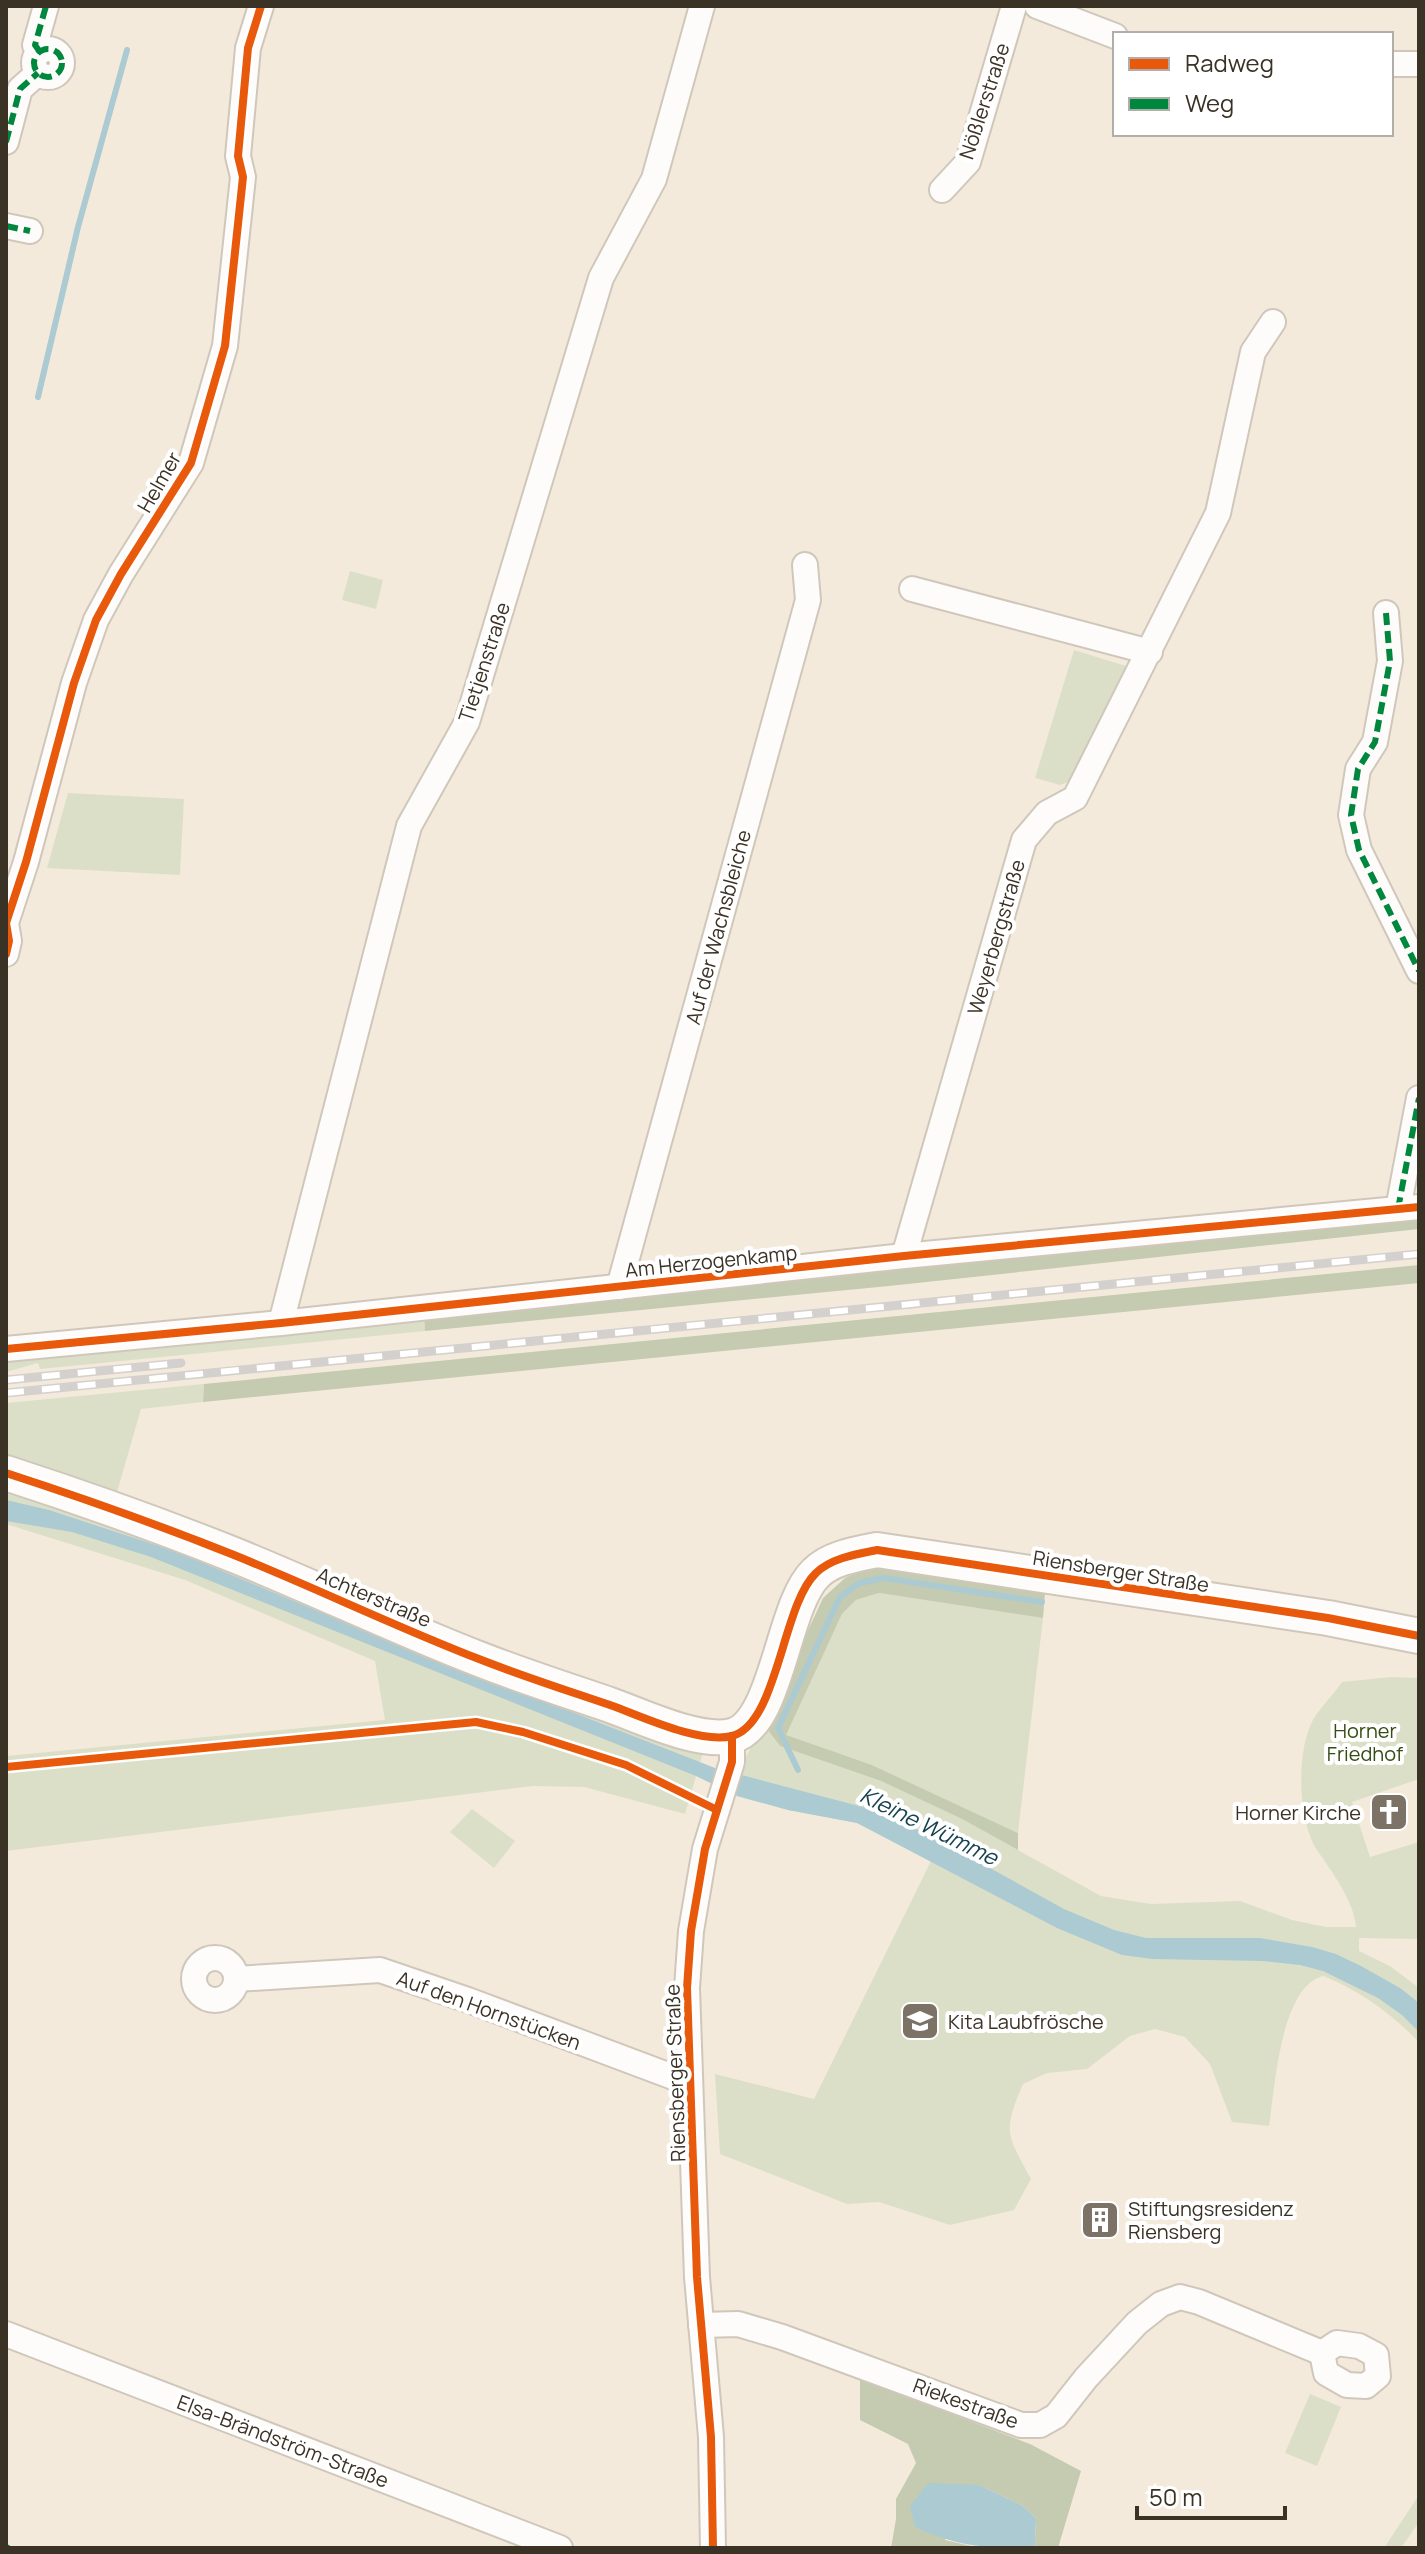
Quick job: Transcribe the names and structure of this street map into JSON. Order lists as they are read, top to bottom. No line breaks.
{"streets":{"street":["Nößlerstraße","Helmer","Tietjenstraße","Auf der Wachsbleiche","Weyerbergstraße","Am Herzogenkamp","Riensberger Straße","Achterstraße","Auf den Hornstücken","Riekestraße","Elsa-Brändström-Straße"]},"crossings":[["Tietjenstraße","Am Herzogenkamp"],["Auf der Wachsbleiche","Am Herzogenkamp"],["Weyerbergstraße","Am Herzogenkamp"],["Riensberger Straße","Achterstraße"],["Riensberger Straße","Auf den Hornstücken"],["Riensberger Straße","Riekestraße"]],"water":["Kleine Wümme"],"parks":["Horner Friedhof"],"places":{"church":["Horner Kirche"],"school or university":["Kita Laubfrösche"],"building":["Stiftungsresidenz Riensberg"]},"legend":["Radweg","Weg"],"scale_bar":"50 m"}
